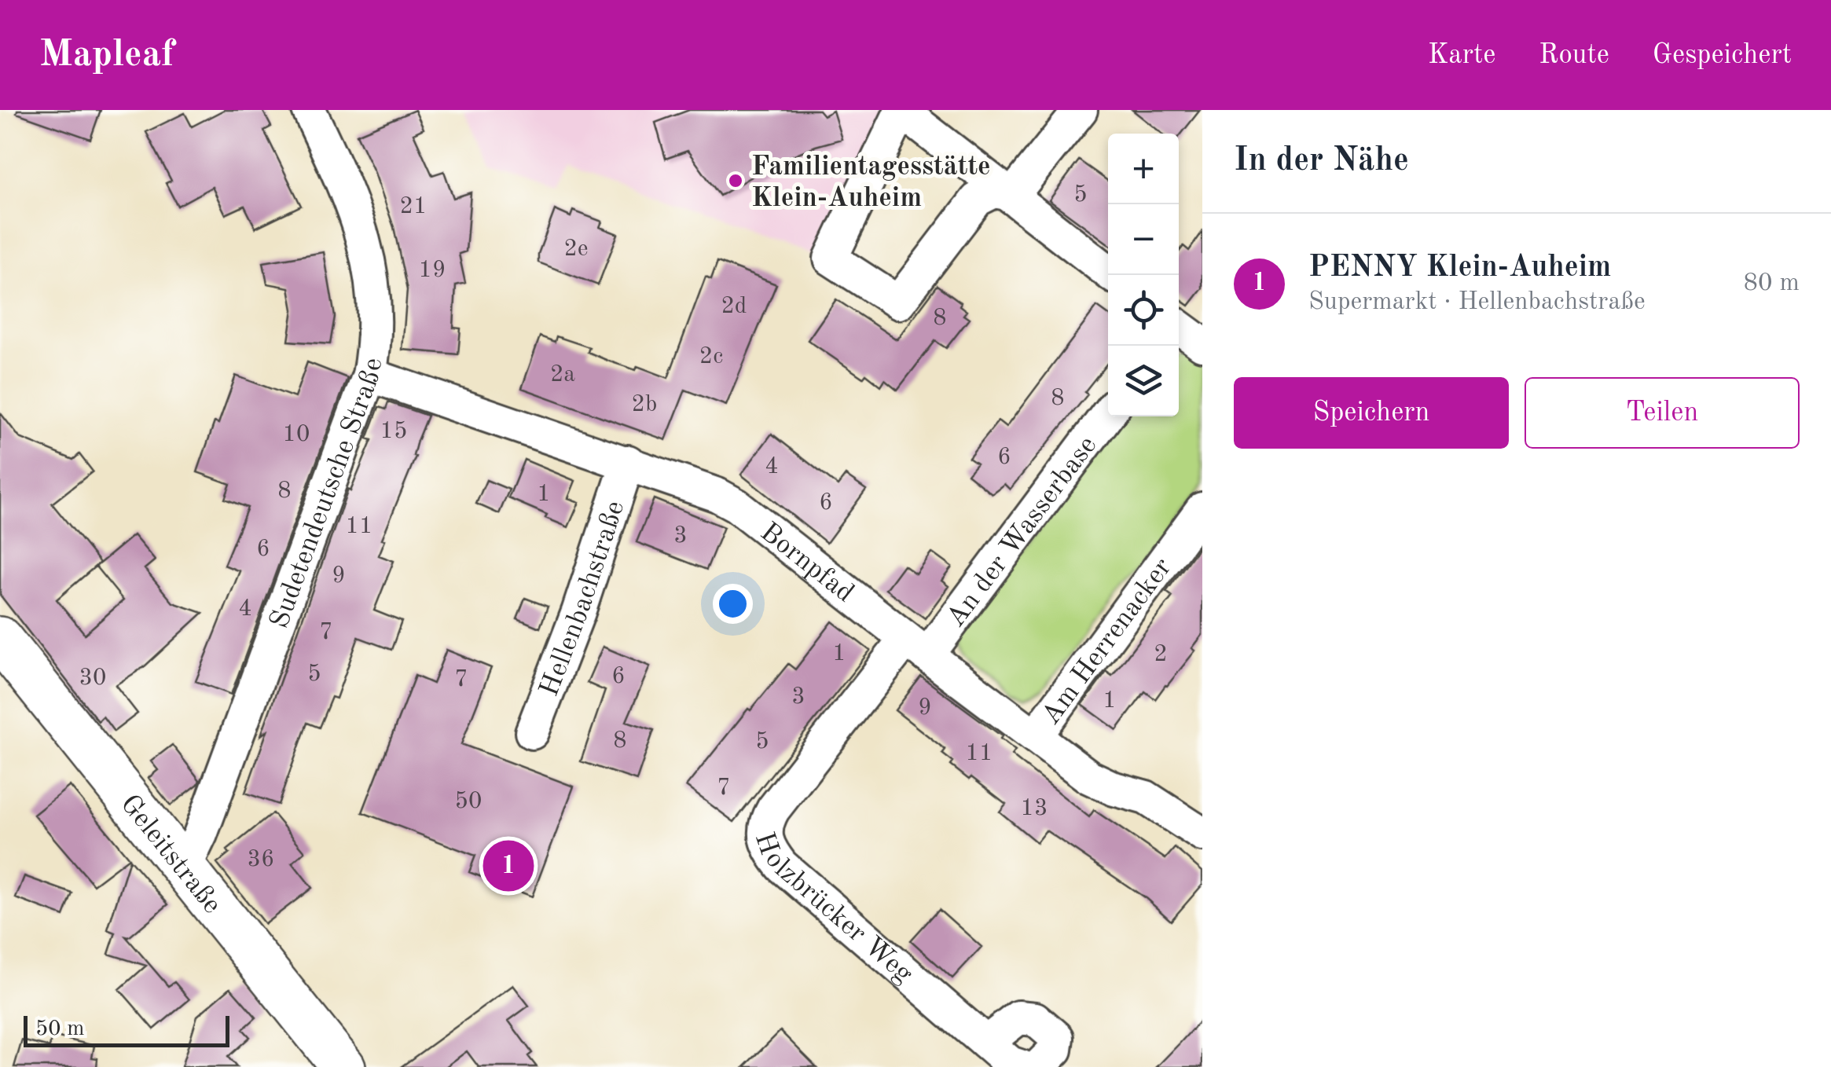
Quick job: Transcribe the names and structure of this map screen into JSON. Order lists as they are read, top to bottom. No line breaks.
{"streets":{"main road":["Geleitstraße"],"street":["Sudetendeutsche Straße","An der Wasserbase","Bornpfad","Hellenbachstraße","Am Herrenacker","Holzbrücker Weg"]},"crossings":[["Sudetendeutsche Straße","Bornpfad"],["Sudetendeutsche Straße","Geleitstraße"],["An der Wasserbase","Bornpfad"],["An der Wasserbase","Holzbrücker Weg"],["Bornpfad","Hellenbachstraße"],["Bornpfad","Am Herrenacker"],["Bornpfad","Holzbrücker Weg"]],"places":["Familientagesstätte Klein-Auheim"],"house_numbers":["5","21","2e","19","2d","8","2c","2a","8","2b","15","10","6","4","8","1","6","11","3","6","9","4","7","1","2","5","6","30","7","3","1","9","8","5","11","7","50","13","36"],"scale_bar":"50 m","page":{"header":"Mapleaf","nav":["Karte","Route","Gespeichert"],"heading":"In der Nähe","map_buttons":["+","−"],"list":[{"mark":"1","name":"PENNY Klein-Auheim","note":"Supermarkt · Hellenbachstraße","value":"80 m"}],"buttons":["Speichern","Teilen"],"pins":"1","scale":"50 m"}}
